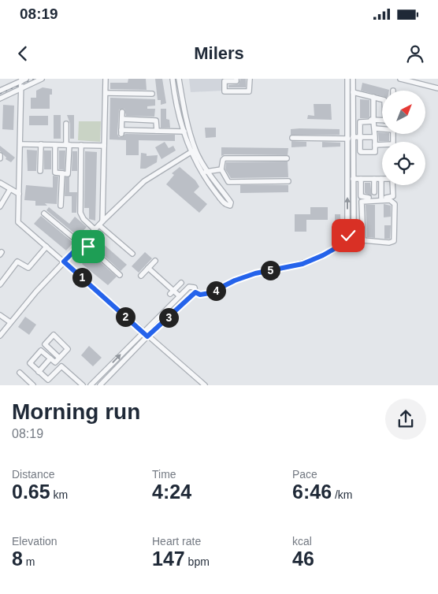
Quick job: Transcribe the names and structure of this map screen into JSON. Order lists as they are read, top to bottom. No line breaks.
{"north":"top right","page":{"status":"08:19","header":"Milers","pins":["5","1","4","2","3"],"heading":["Morning run","08:19"],"stats":[["Distance","0.65 km"],["Time","4:24"],["Pace","6:46 /km"],["Elevation","8 m"],["Heart rate","147 bpm"],["kcal","46"]]}}
